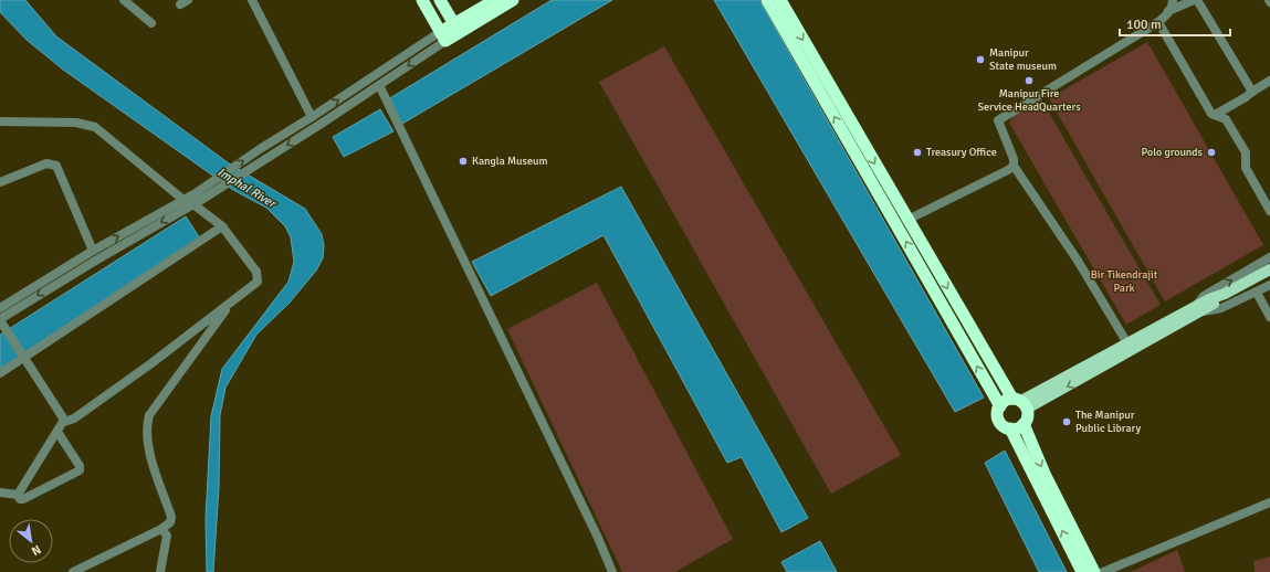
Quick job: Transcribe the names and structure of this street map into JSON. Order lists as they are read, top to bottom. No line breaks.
{"water":["Imphal River"],"parks":["Bir Tikendrajit Park"],"places":["Manipur State museum","Manipur Fire Service HeadQuarters","Treasury Office","Polo grounds","Kangla Museum","The Manipur Public Library"],"scale_bar":"100 m","north":"bottom right"}
